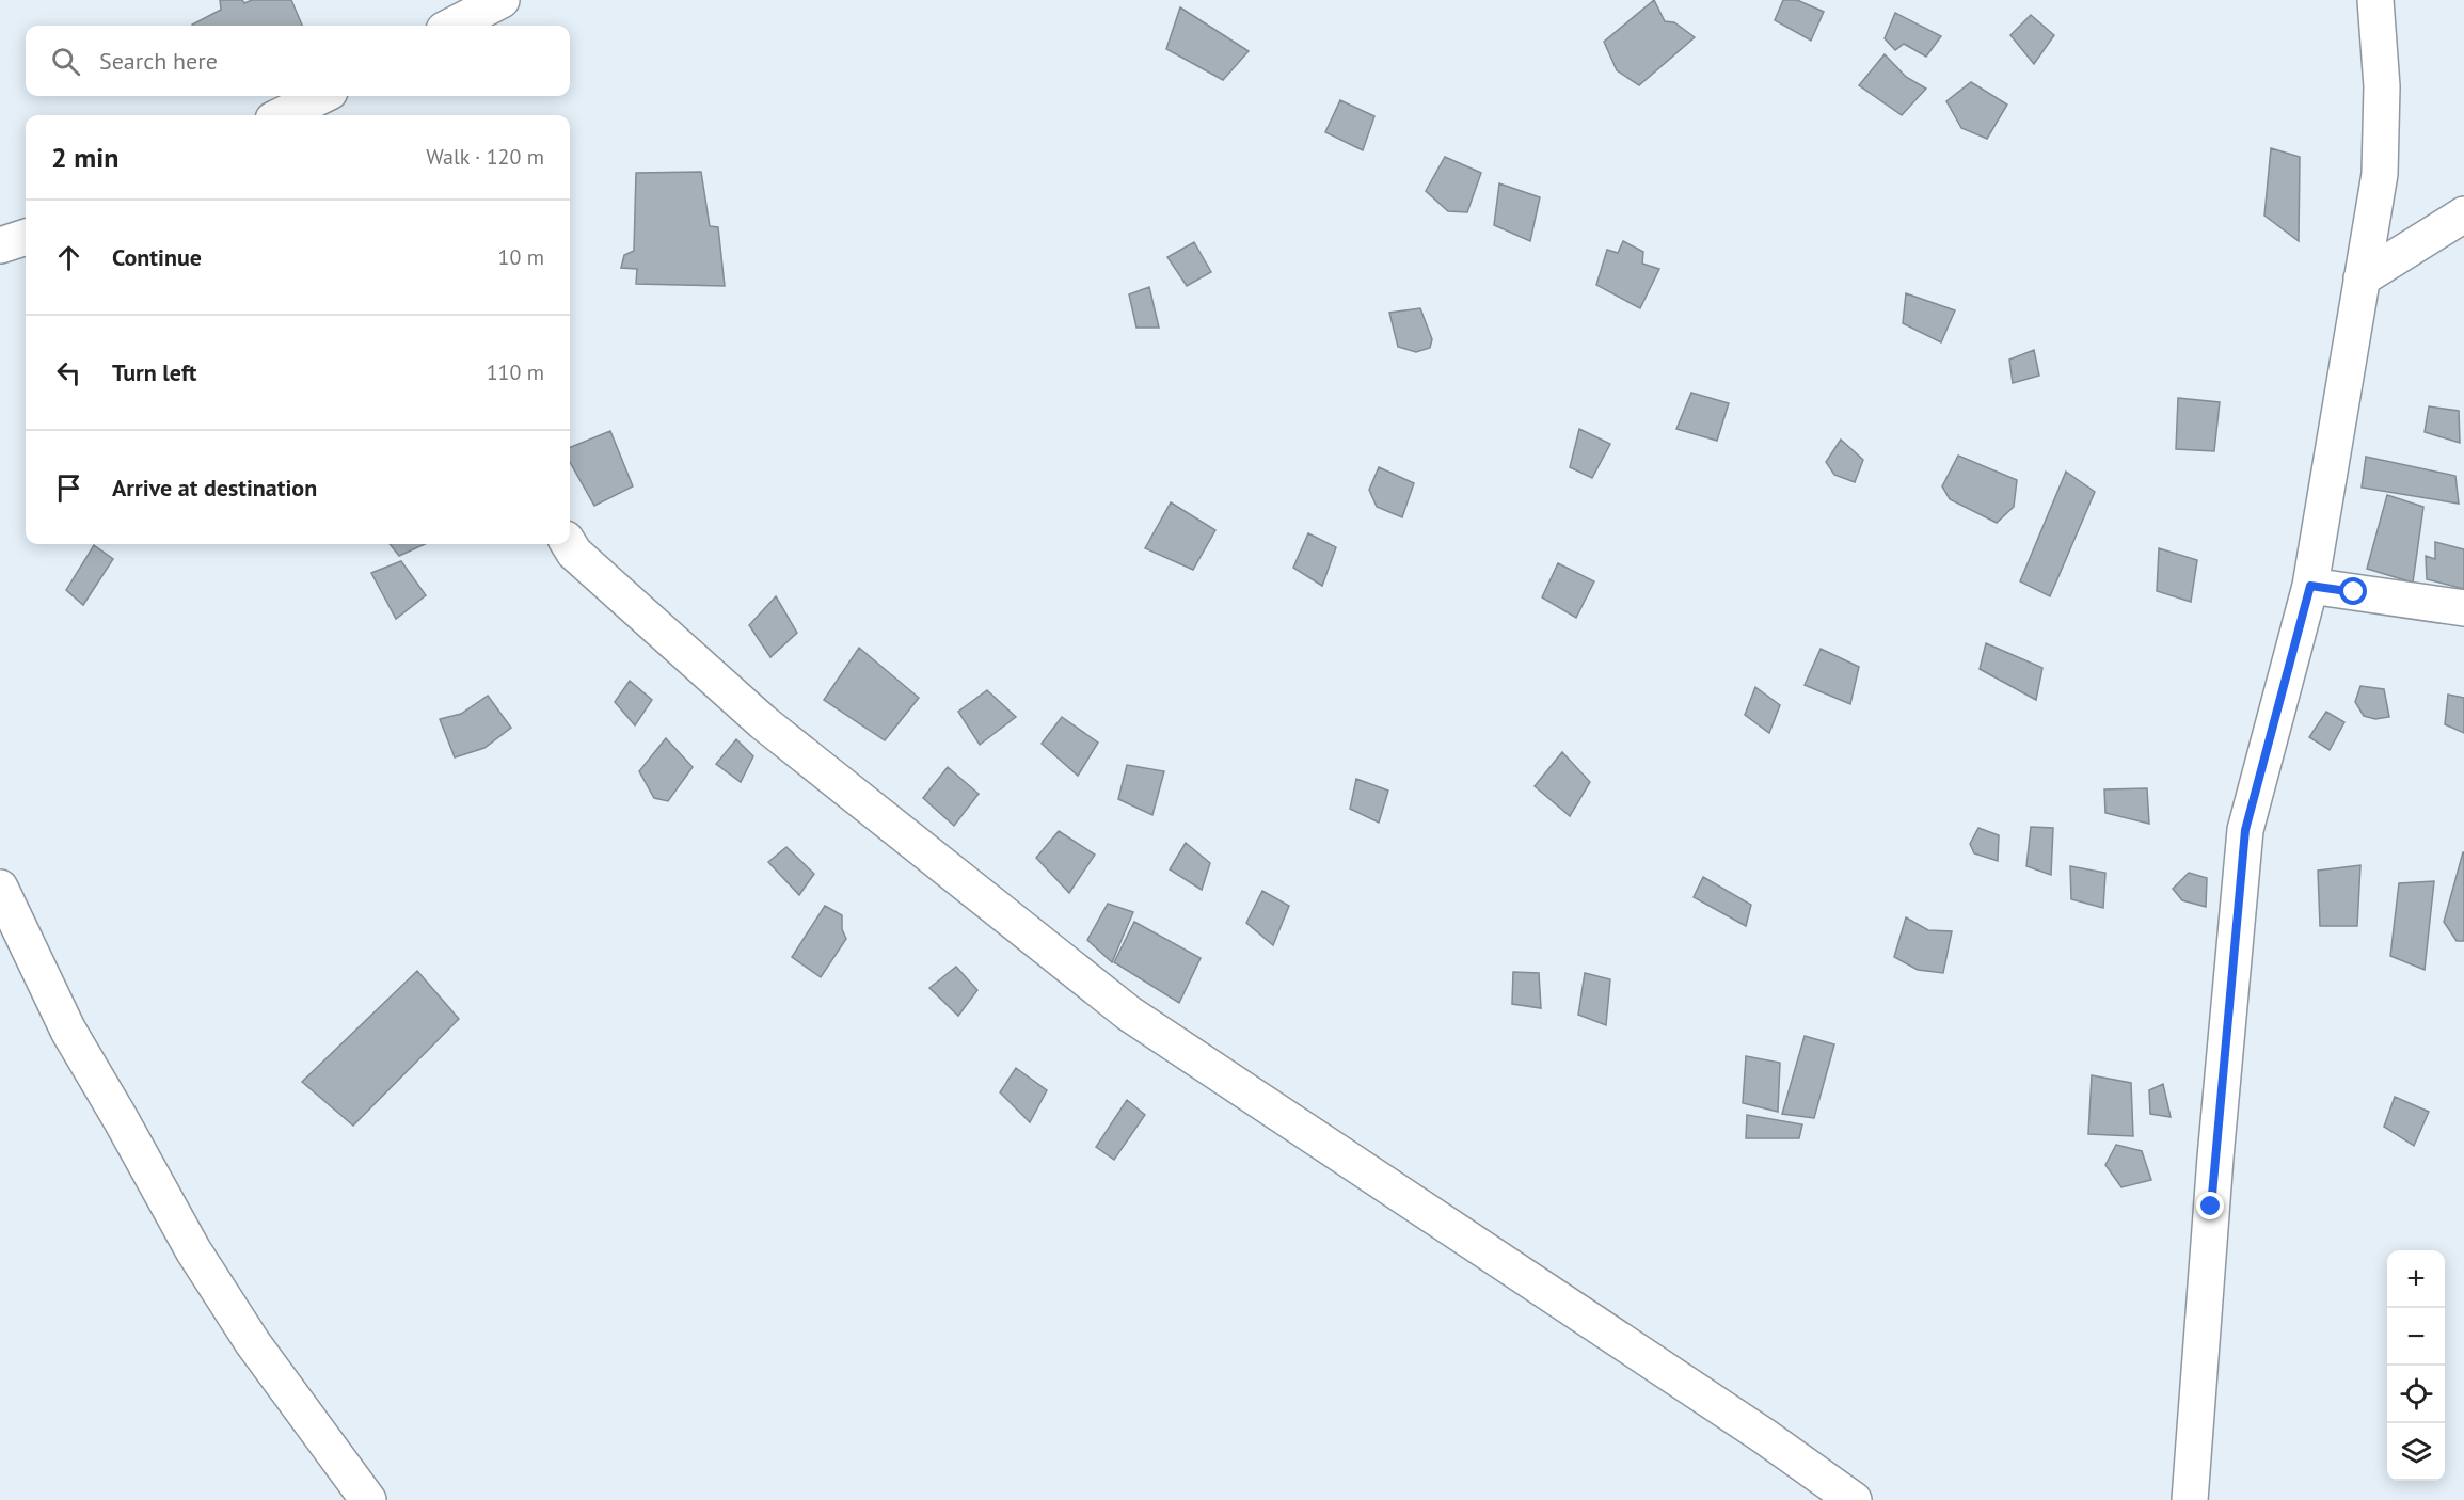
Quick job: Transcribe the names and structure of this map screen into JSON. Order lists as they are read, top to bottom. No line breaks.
{"page":{"search":"Search here","heading":["2 min","Walk · 120 m"],"list":[["Continue","10 m"],["Turn left","110 m"],"Arrive at destination"],"map_buttons":["+","−"]}}
